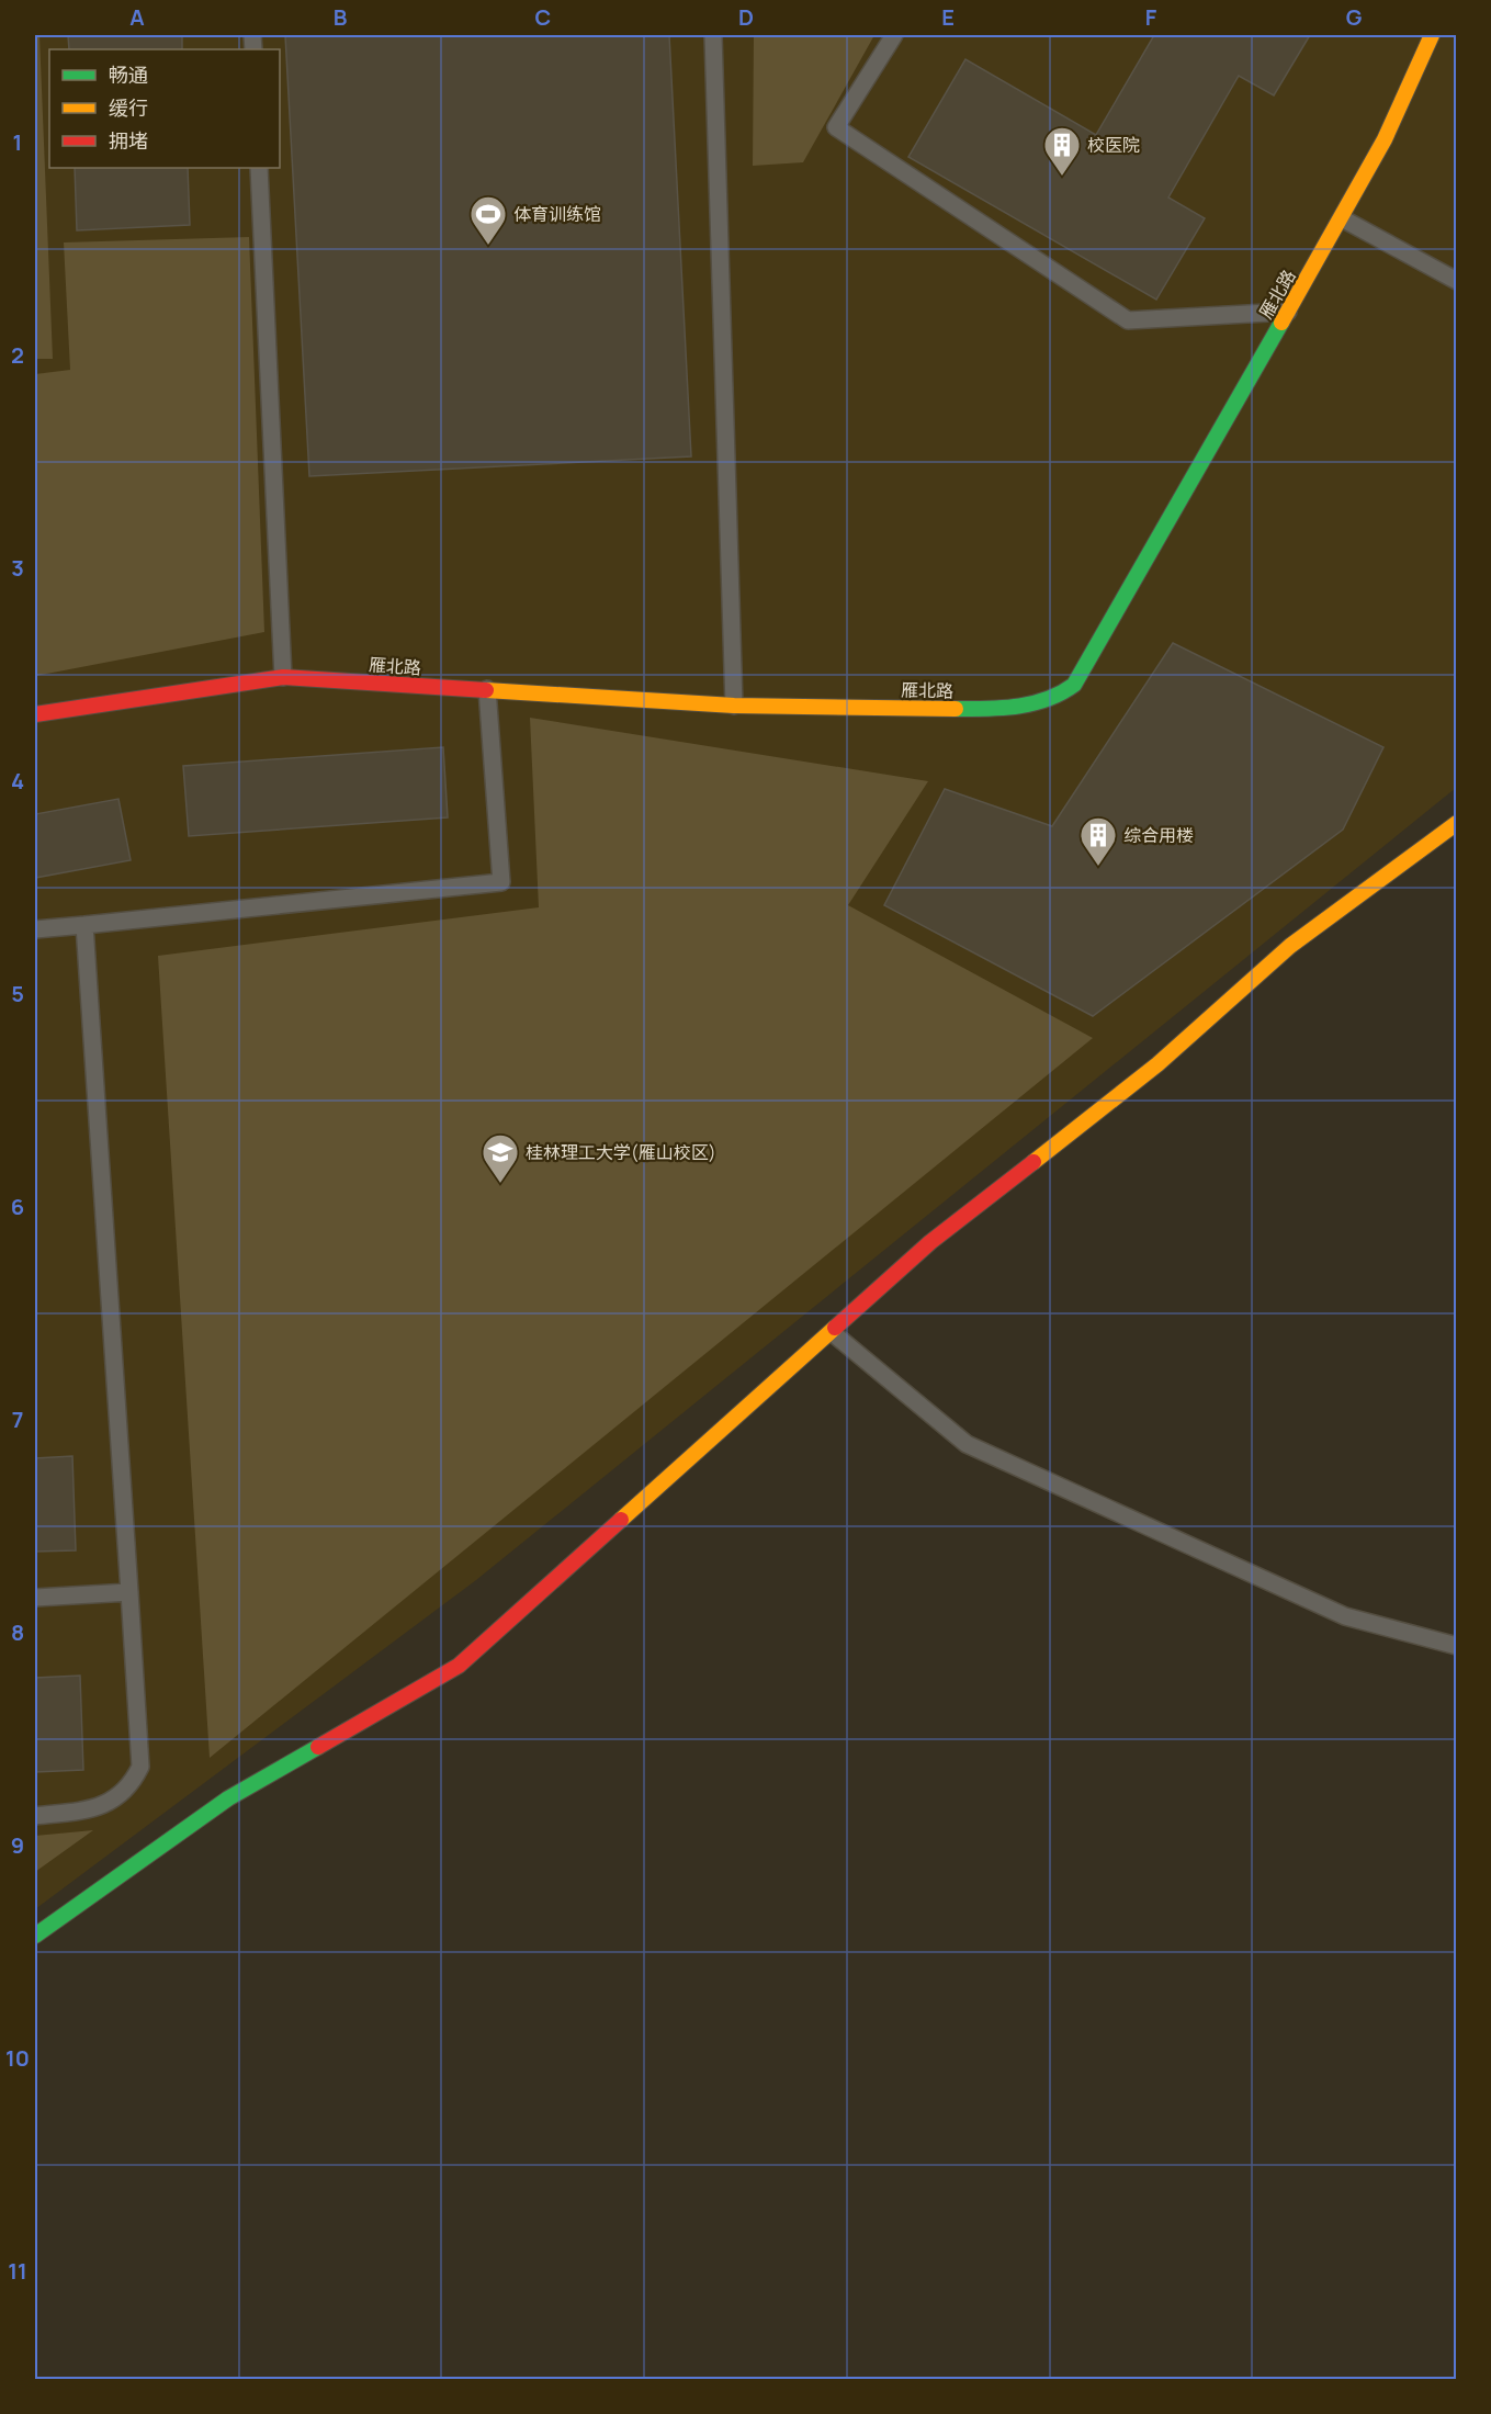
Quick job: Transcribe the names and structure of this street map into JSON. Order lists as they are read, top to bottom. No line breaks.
{"streets":{"street":["雁北路"]},"places":{"building":["校医院","综合用楼"],"sports":["体育训练馆"],"school or university":["桂林理工大学(雁山校区)"]},"legend":["畅通","缓行","拥堵"],"grid":{"columns":["A","B","C","D","E","F","G"],"rows":["1","2","3","4","5","6","7","8","9","10","11"]}}
